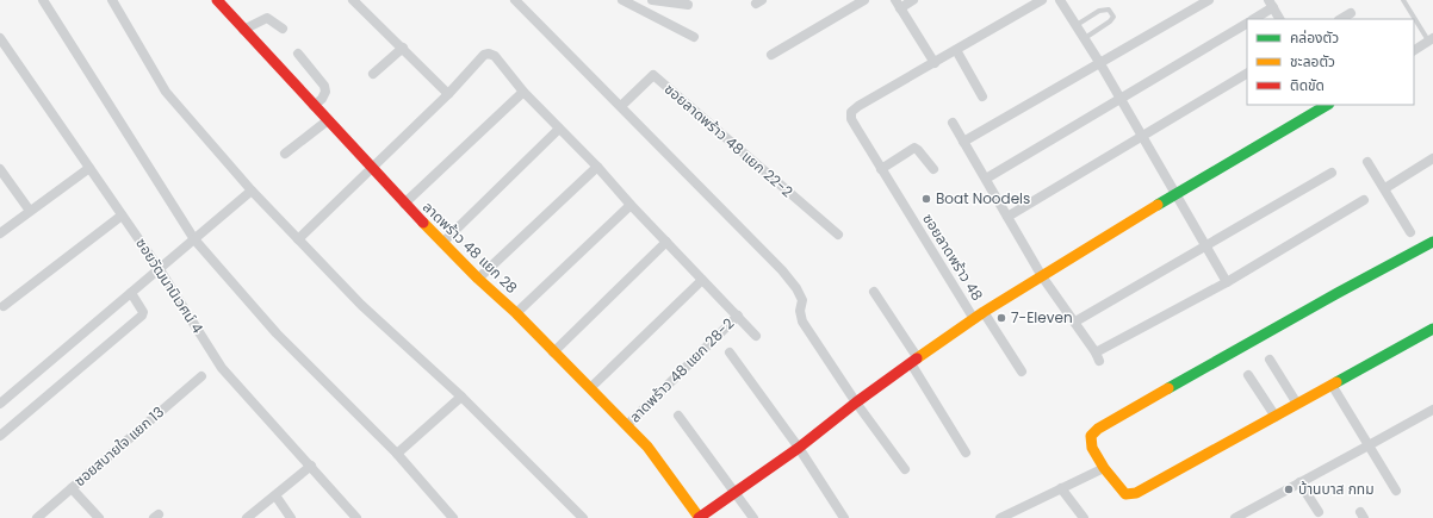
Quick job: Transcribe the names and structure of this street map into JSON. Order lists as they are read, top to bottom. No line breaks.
{"streets":{"street":["ซอยลาดพร้าว 48 แยก 22-2","ลาดพร้าว 48 แยก 28","ซอยลาดพร้าว 48","ซอยวัฒนานิเวศน์ 4","ลาดพร้าว 48 แยก 28-2","ซอยสบายใจ แยก 13"]},"crossings":[["ลาดพร้าว 48 แยก 28","ซอยลาดพร้าว 48"],["ลาดพร้าว 48 แยก 28","ลาดพร้าว 48 แยก 28-2"]],"places":["Boat Noodels","7-Eleven","บ้านบาส กทม"],"legend":["คล่องตัว","ชะลอตัว","ติดขัด"]}
